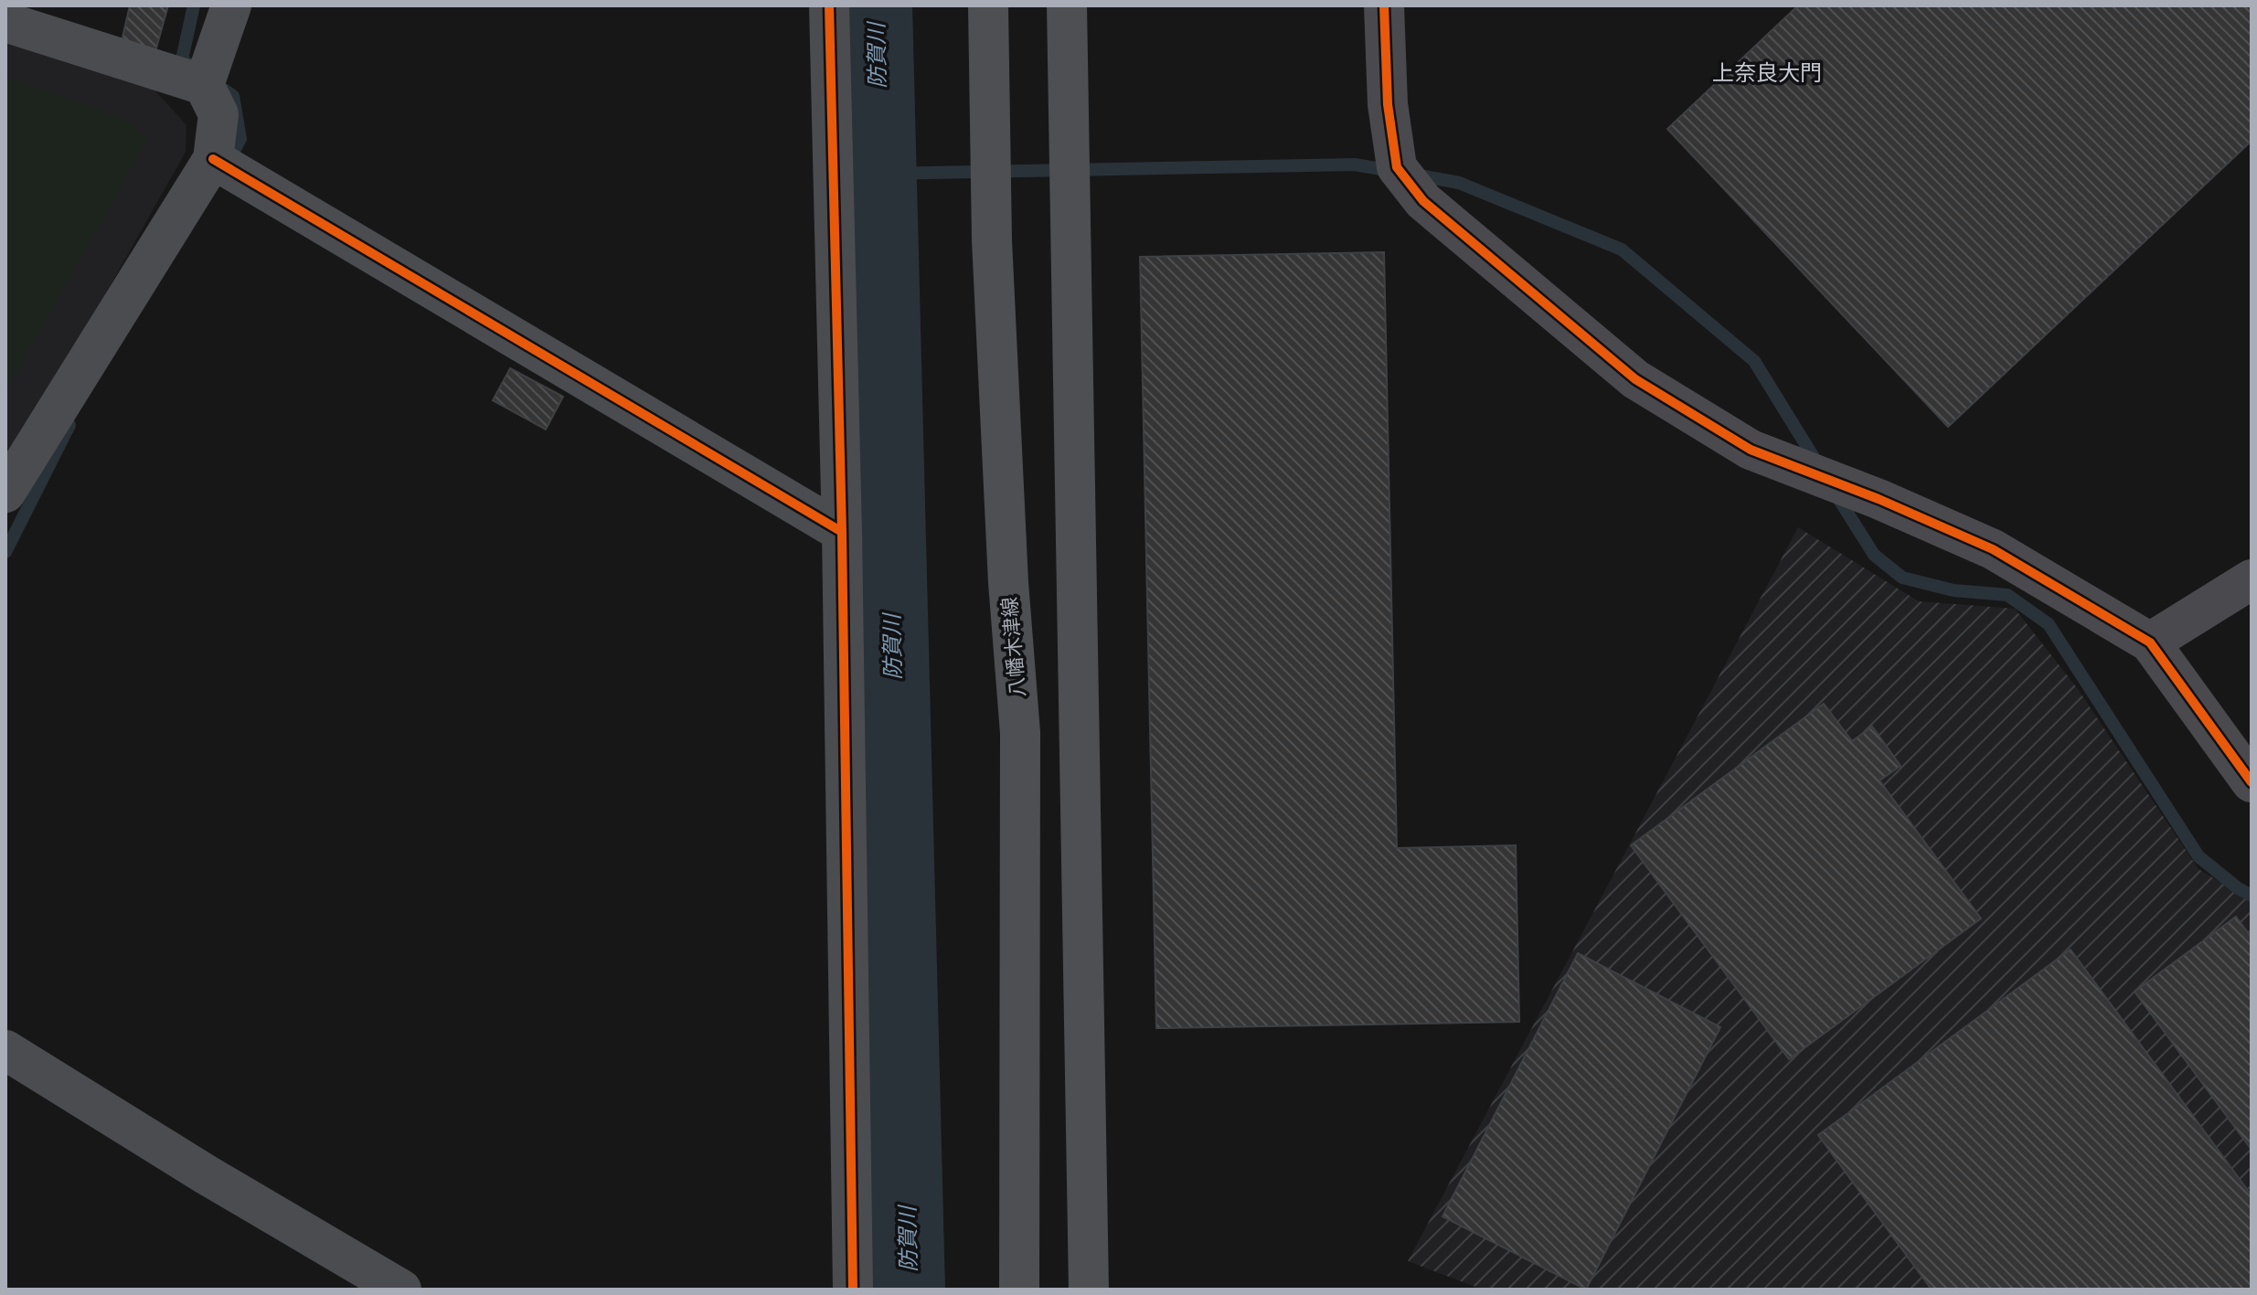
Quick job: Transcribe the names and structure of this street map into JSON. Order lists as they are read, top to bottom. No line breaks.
{"streets":{"main road":["八幡木津線"]},"districts":["上奈良大門"],"water":["防賀川"]}
